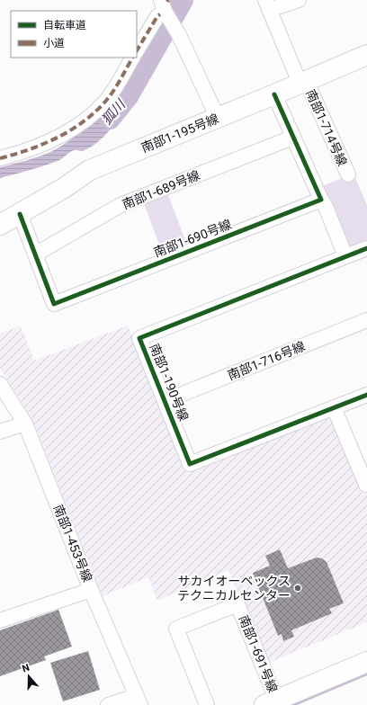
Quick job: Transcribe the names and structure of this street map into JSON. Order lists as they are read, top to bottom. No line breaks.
{"streets":{"street":["南部1-714号線","南部1-195号線","南部1-689号線","南部1-690号線","南部1-716号線","南部1-190号線","南部1-453号線","南部1-691号線"]},"crossings":[["南部1-714号線","南部1-195号線"],["南部1-195号線","南部1-690号線"],["南部1-689号線","南部1-690号線"],["南部1-716号線","南部1-190号線"]],"water":["狐川"],"places":["サカイオーベックス テクニカルセンター"],"legend":["自転車道","小道"],"north":"top"}
